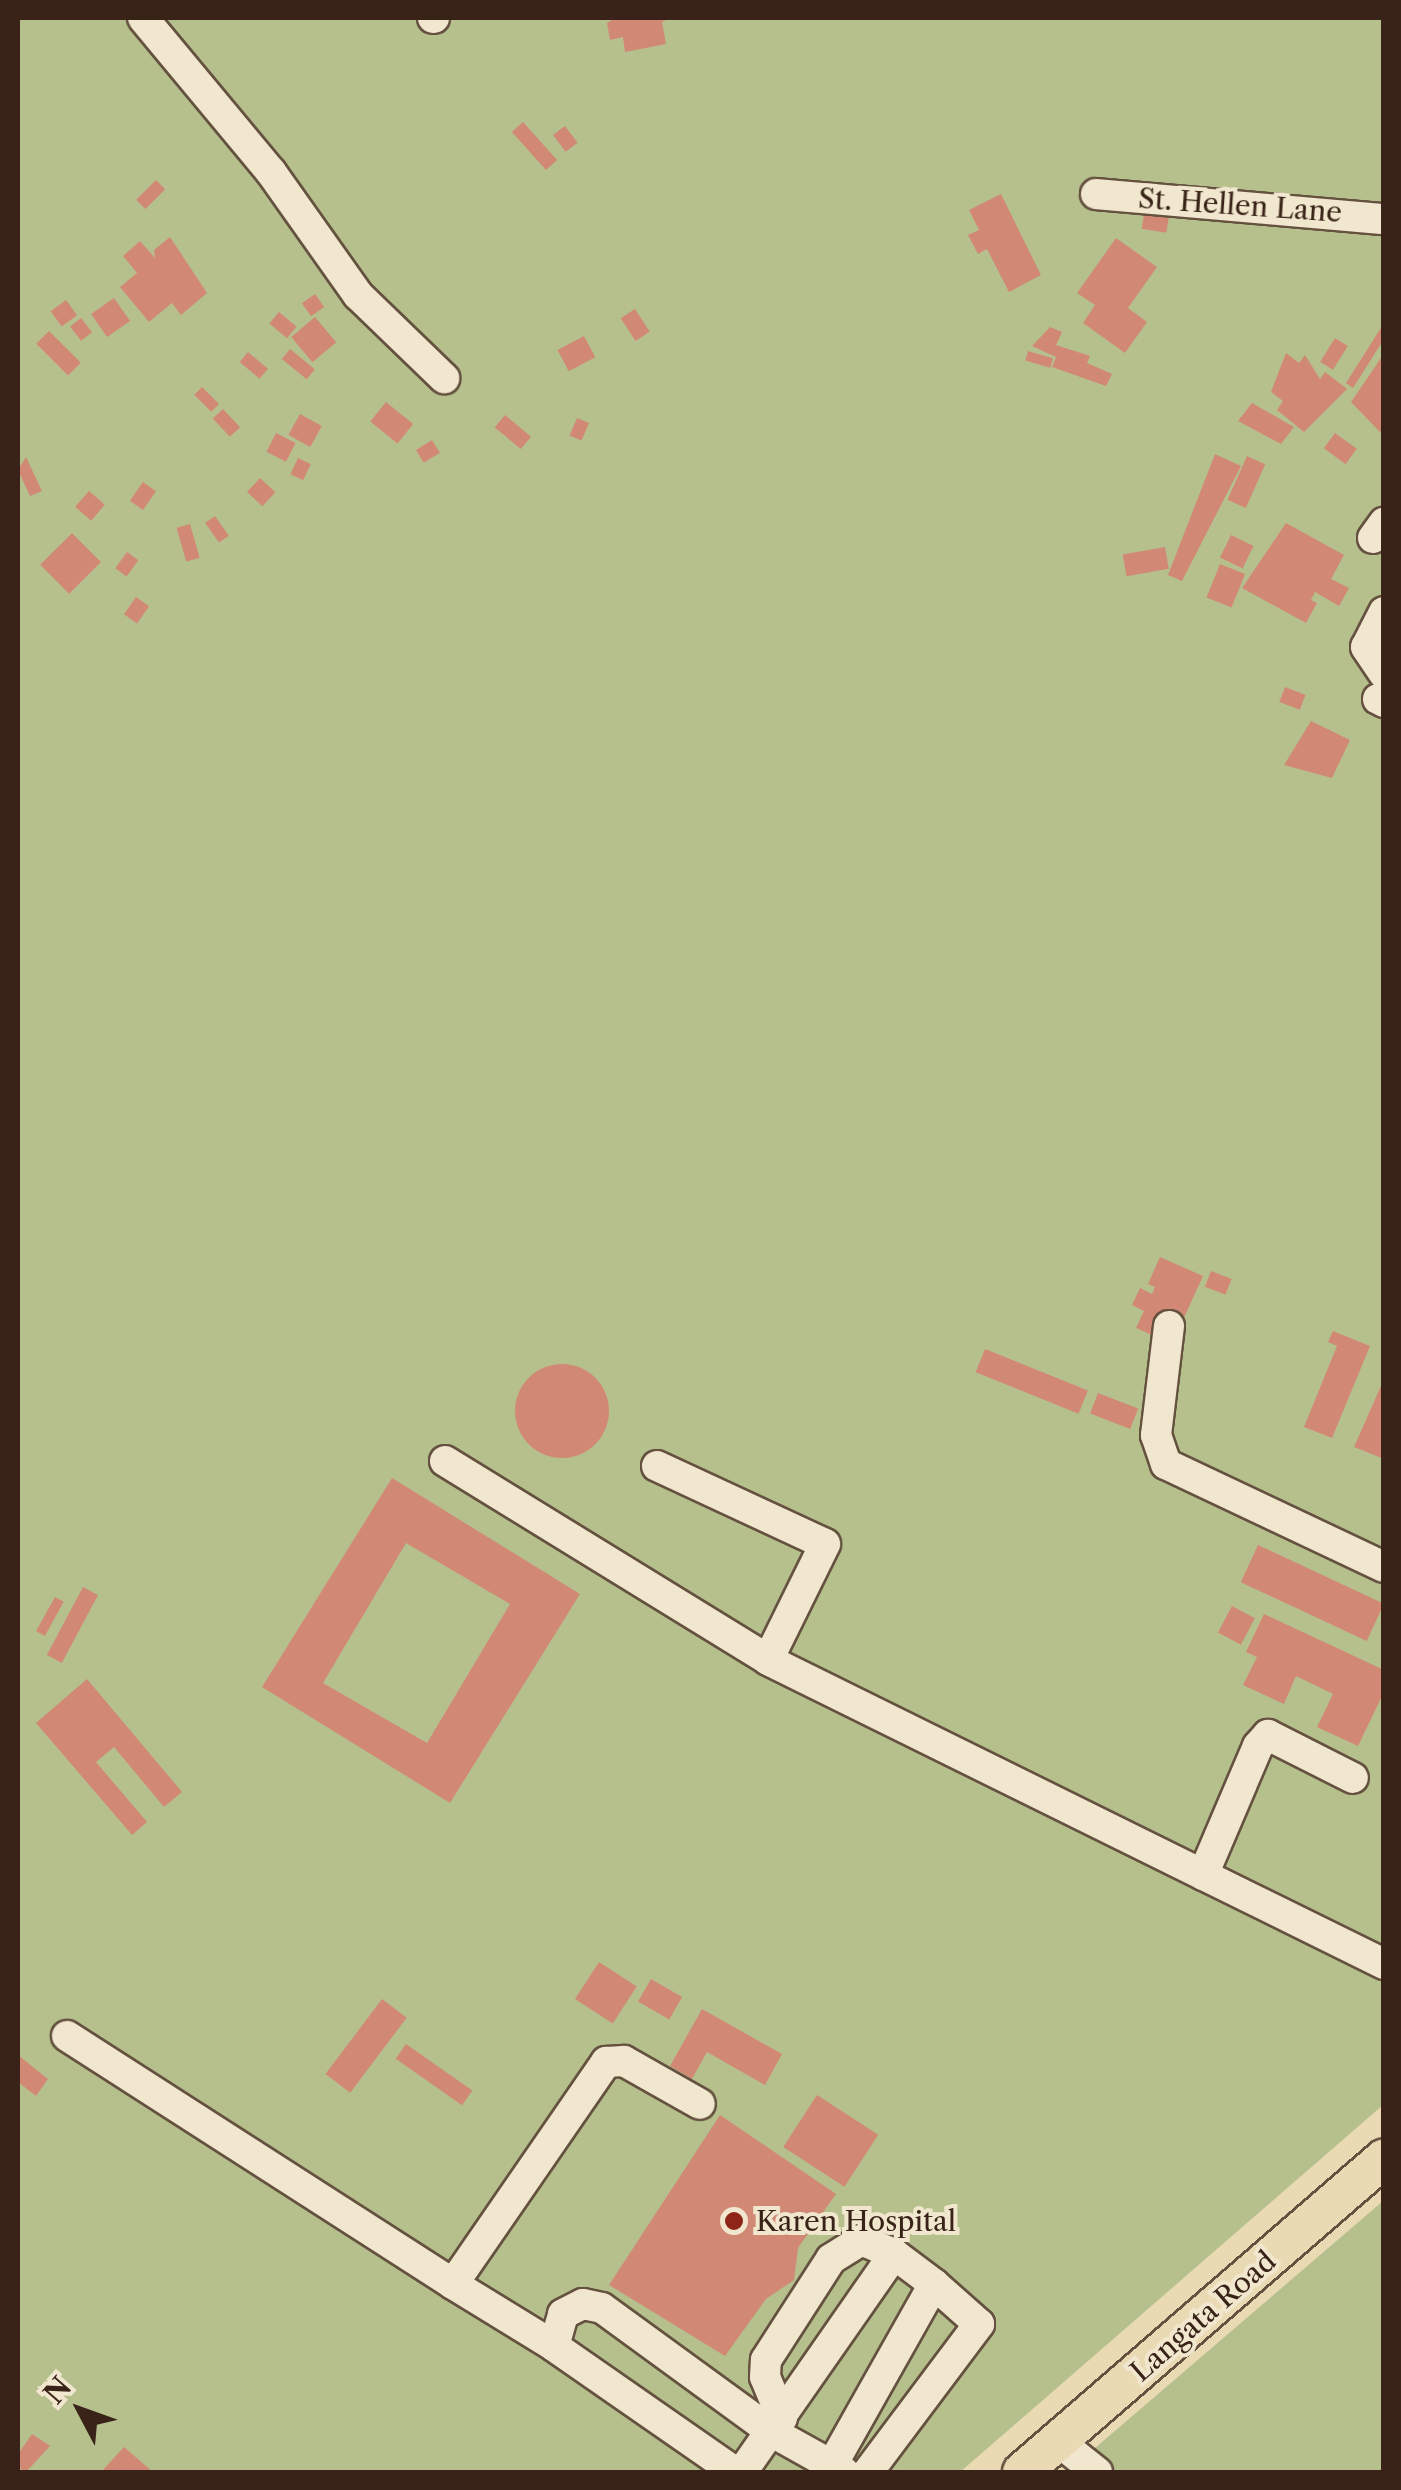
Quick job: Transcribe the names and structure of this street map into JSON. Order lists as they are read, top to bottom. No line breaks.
{"streets":{"main road":["Langata Road"],"street":["St. Hellen Lane"]},"places":["Karen Hospital"],"north":"top left"}
